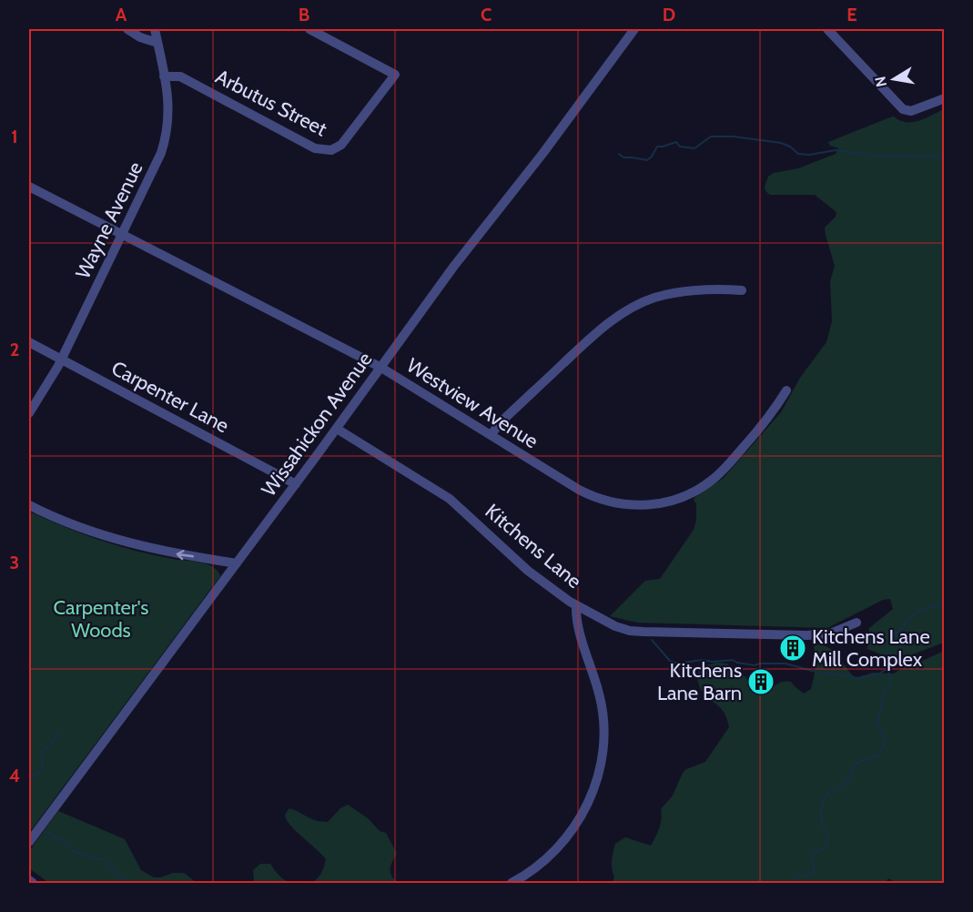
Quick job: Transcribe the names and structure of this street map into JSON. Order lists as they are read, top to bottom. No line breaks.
{"streets":{"street":["Arbutus Street","Wayne Avenue","Carpenter Lane","Westview Avenue","Wissahickon Avenue","Kitchens Lane"]},"crossings":[["Arbutus Street","Wayne Avenue"],["Wayne Avenue","Carpenter Lane"],["Wayne Avenue","Westview Avenue"],["Carpenter Lane","Wissahickon Avenue"],["Westview Avenue","Wissahickon Avenue"],["Wissahickon Avenue","Kitchens Lane"]],"parks":["Carpenter's Woods"],"places":{"building":["Kitchens Lane Mill Complex","Kitchens Lane Barn"]},"north":"left","grid":{"columns":["A","B","C","D","E"],"rows":["1","2","3","4"]}}
